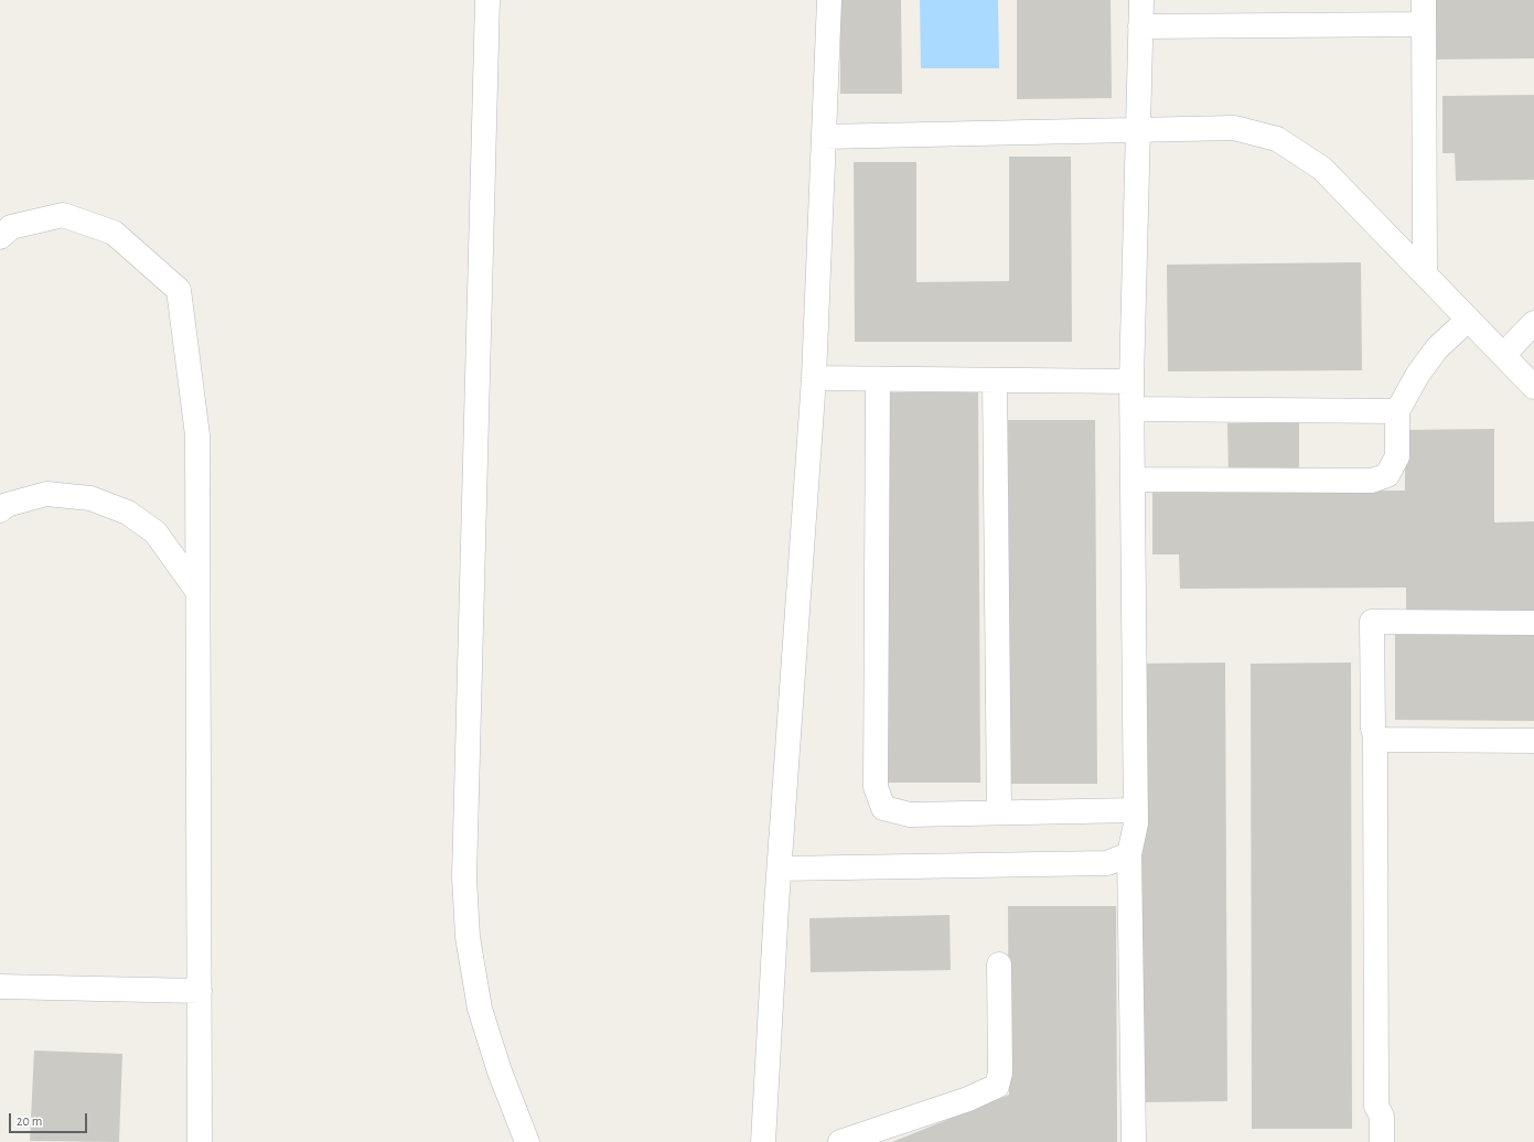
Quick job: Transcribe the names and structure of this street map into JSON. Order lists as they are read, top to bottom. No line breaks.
{"scale_bar":"20 m"}
